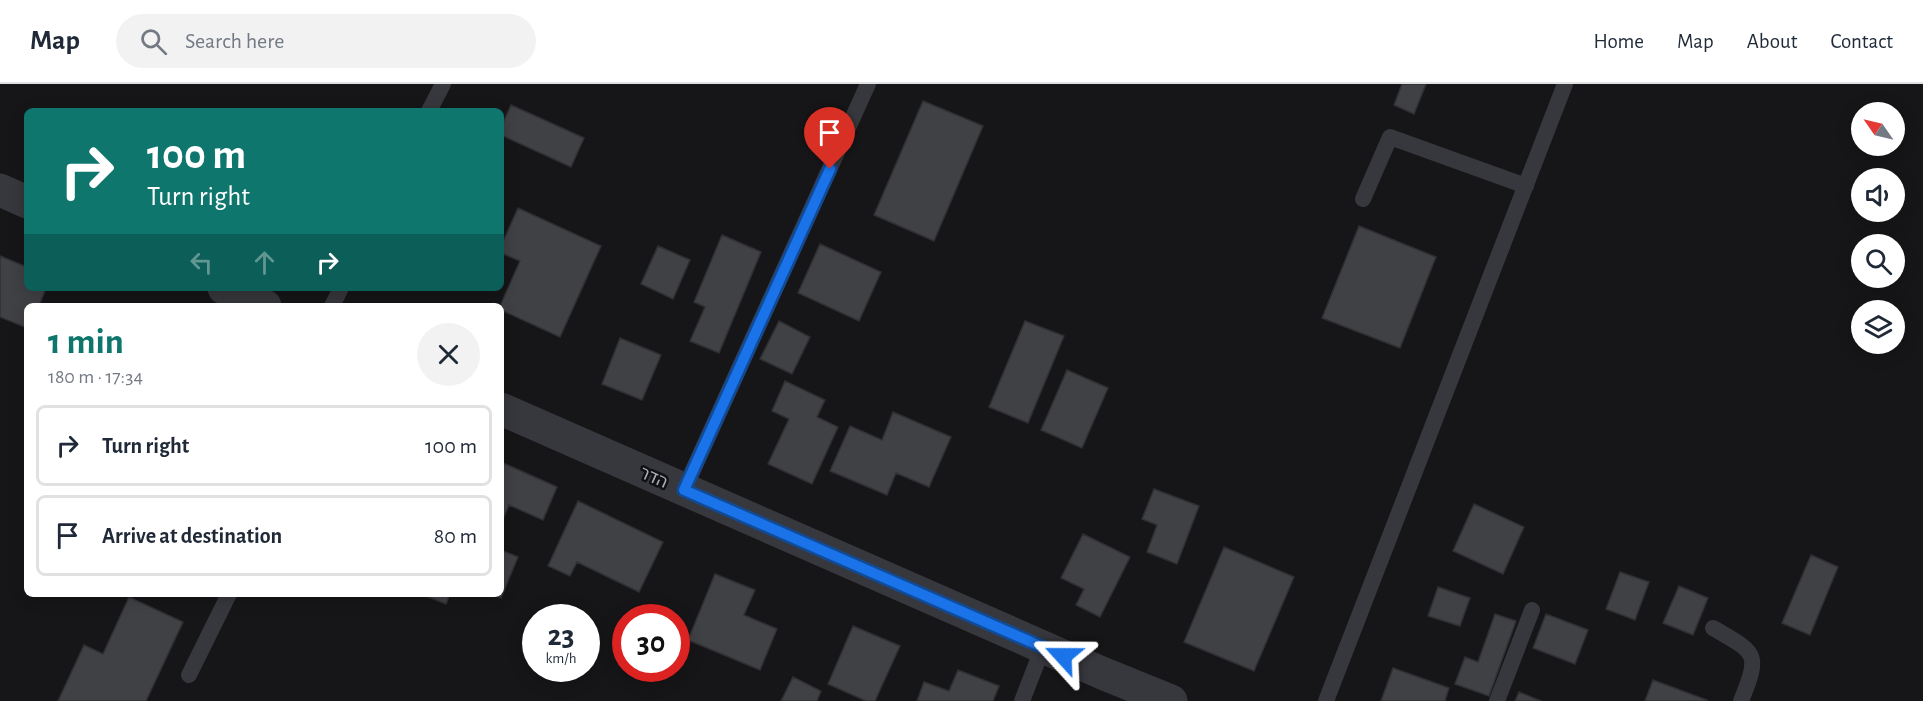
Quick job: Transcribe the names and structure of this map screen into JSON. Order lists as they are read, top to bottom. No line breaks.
{"streets":{"street":["הדר"]},"north":"top left","page":{"header":"Map","search":"Search here","nav":["Home","Map","About","Contact"],"turn":["100 m","Turn right"],"heading":["1 min","180 m · 17:34"],"list":[{"name":"Turn right","value":"100 m"},{"name":"Arrive at destination","value":"80 m"}],"speed":"23 km/h","limit":"30"}}
